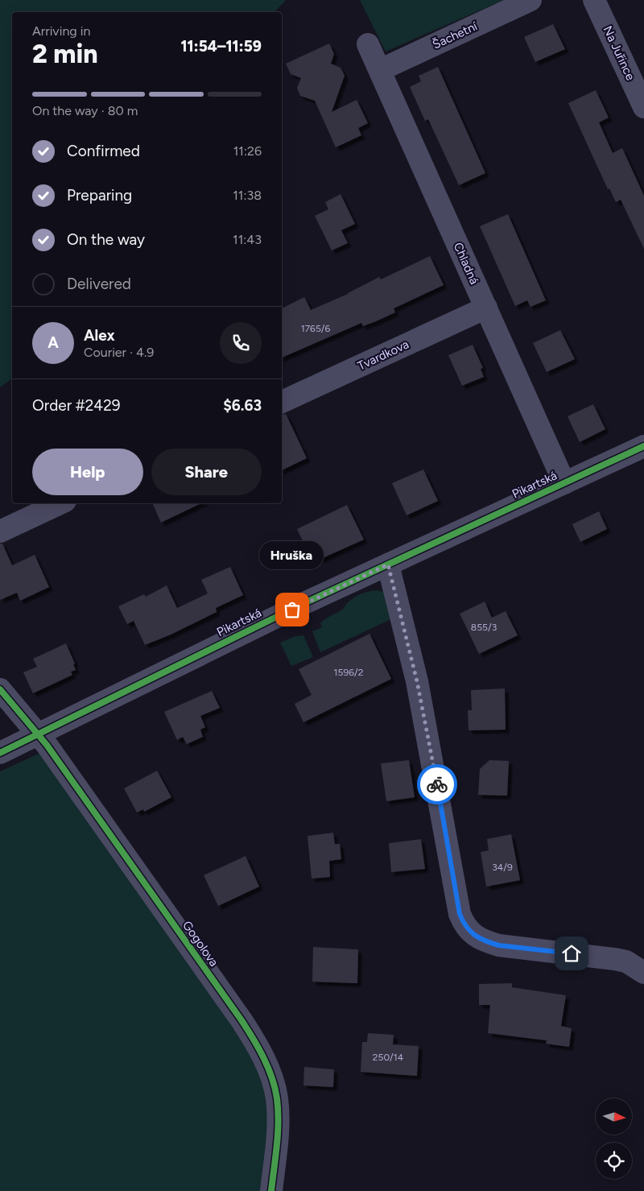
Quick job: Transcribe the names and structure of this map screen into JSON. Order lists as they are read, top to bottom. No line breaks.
{"streets":{"street":["Šachetní","Na Juřince","Chladná","Tvardkova","Pikartská","Gogolova"]},"crossings":[["Šachetní","Chladná"],["Chladná","Tvardkova"],["Chladná","Pikartská"],["Pikartská","Gogolova"]],"places":["Hruška"],"house_numbers":["1765/6","855/3","1596/2","34/9","250/14"],"north":"right","page":{"heading":["2 min","Arriving in","11:54–11:59"],"panel":["Alex","Courier · 4.9","Order #2429","$6.63"],"bar":"On the way · 80 m","list":[["Confirmed","11:26"],["Preparing","11:38"],["On the way","11:43"],"Delivered"],"round":"A","buttons":["Help","Share"],"bubble":"Hruška"}}
